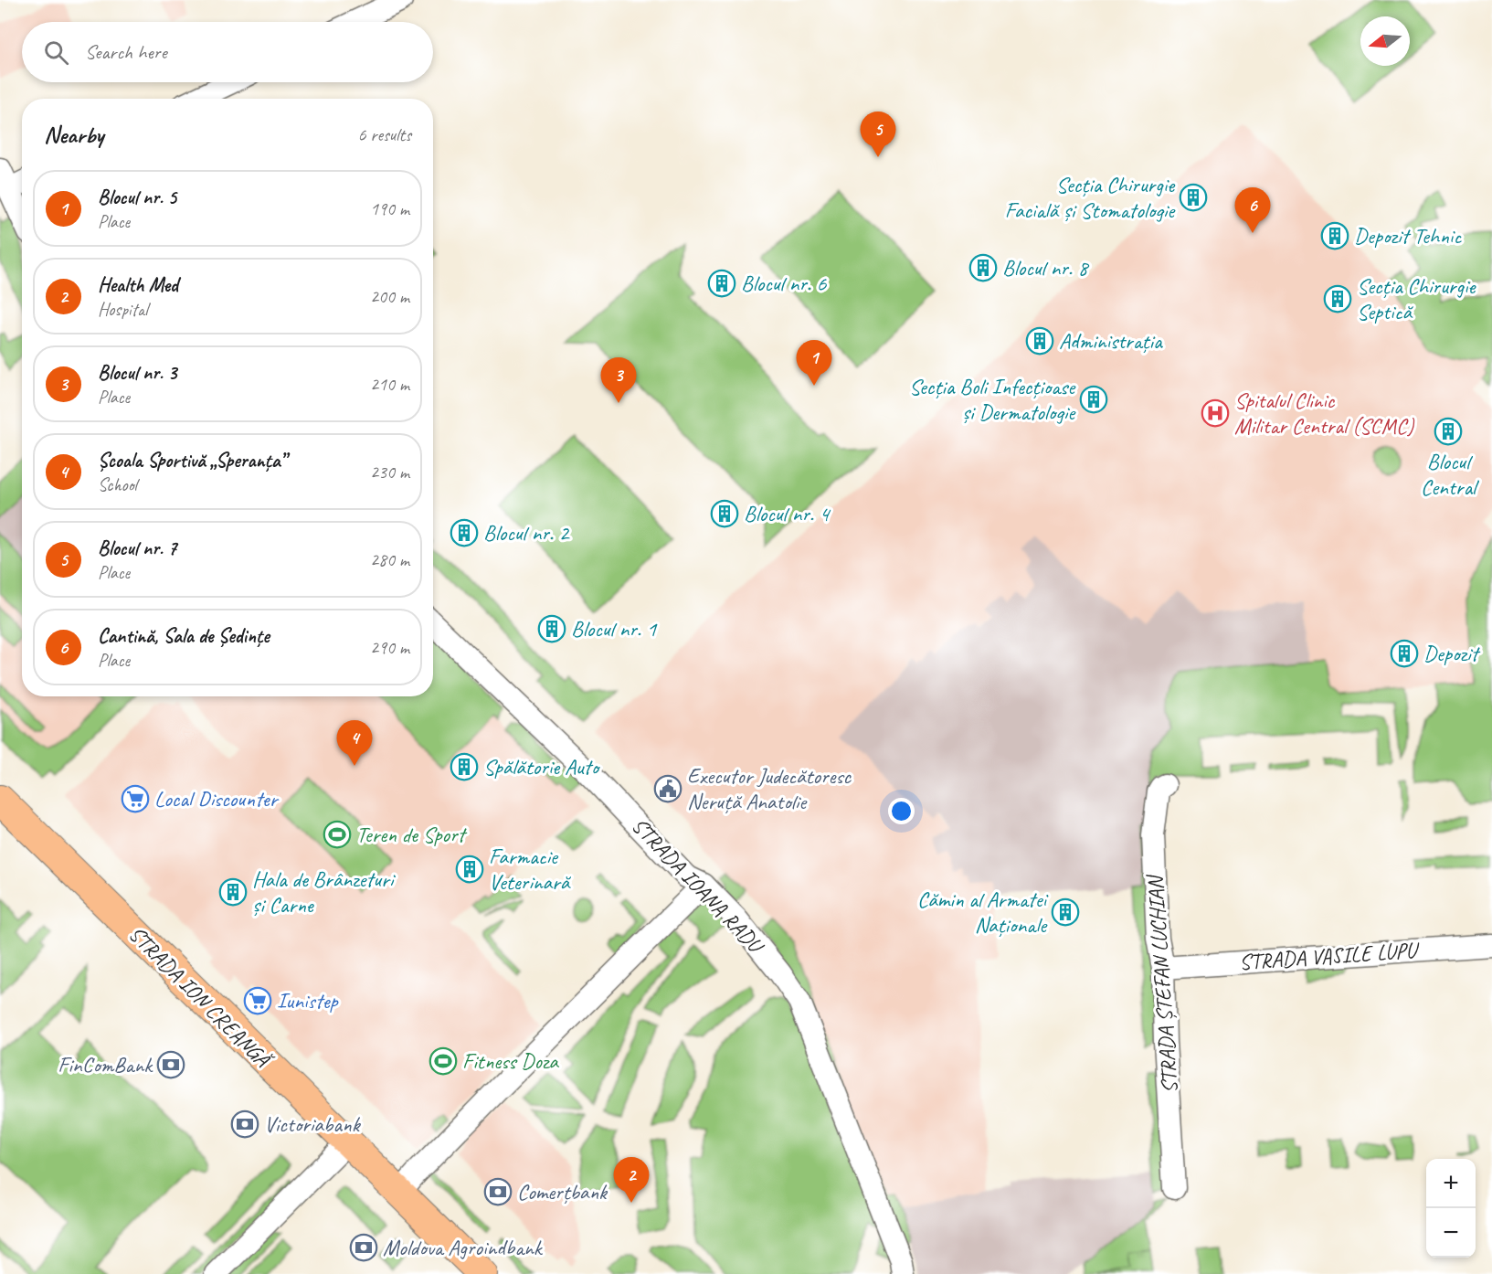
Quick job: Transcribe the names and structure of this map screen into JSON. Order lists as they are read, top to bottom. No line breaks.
{"streets":{"main road":["STRADA ION CREANGĂ"],"street":["STRADA IOANA RADU","STRADA VASILE LUPU","STRADA ȘTEFAN LUCHIAN"]},"crossings":[["STRADA VASILE LUPU","STRADA ȘTEFAN LUCHIAN"]],"places":{"building":["Secția Chirurgie Facială și Stomatologie","Depozit Tehnic","Blocul nr. 8","Blocul nr. 6","Secția Chirurgie Septică","Administrația","Secția Boli Infecțioase și Dermatologie","Blocul Central","Blocul nr. 4","Blocul nr. 2","Blocul nr. 1","Depozit","Spălătorie Auto","Farmacie Veterinară","Hala de Brânzeturi și Carne","Cămin al Armatei Naționale"],"hospital":["Spitalul Clinic Militar Central (SCMC)"],"public building":["Executor Judecătoresc Neruță Anatolie"],"supermarket":["Local Discounter","Iunistep"],"sports":["Teren de Sport","Fitness Doza"],"bank":["FinComBank","Victoriabank","Comerțbank","Moldova Agroindbank"]},"north":"left","page":{"search":"Search here","heading":["Nearby","6 results"],"pins":["5","6","1","3","4","2"],"list":[{"mark":"1","name":"Blocul nr. 5","note":"Place","value":"190 m"},{"mark":"2","name":"Health Med","note":"Hospital","value":"200 m"},{"mark":"3","name":"Blocul nr. 3","note":"Place","value":"210 m"},{"mark":"4","name":"Școala Sportivă „Speranța”","note":"School","value":"230 m"},{"mark":"5","name":"Blocul nr. 7","note":"Place","value":"280 m"},{"mark":"6","name":"Cantină, Sala de Ședințe","note":"Place","value":"290 m"}],"map_buttons":["+","−"]}}
